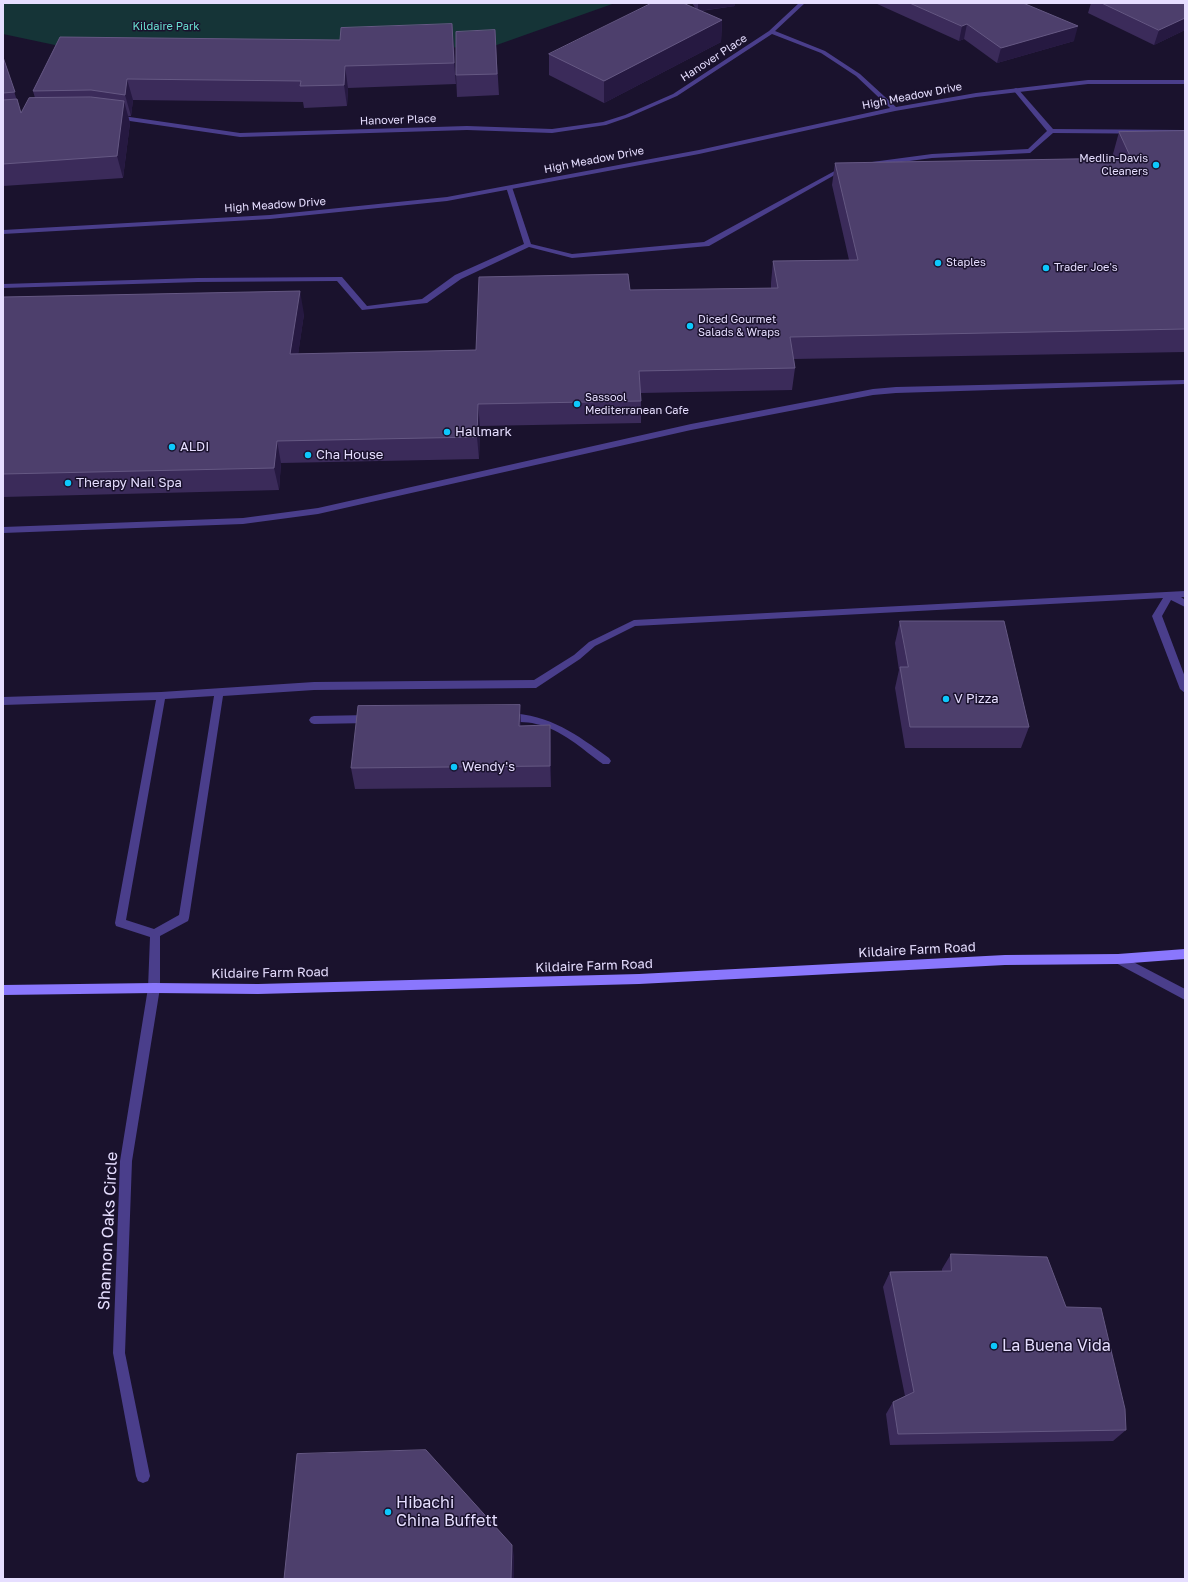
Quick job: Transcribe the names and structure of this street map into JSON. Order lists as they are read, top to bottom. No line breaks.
{"streets":{"main road":["Kildaire Farm Road"],"street":["Hanover Place","High Meadow Drive","Shannon Oaks Circle"]},"crossings":[["Kildaire Farm Road","Shannon Oaks Circle"]],"parks":["Kildaire Park"],"places":["Medlin-Davis Cleaners","Staples","Trader Joe's","Diced Gourmet Salads & Wraps","Sassool Mediterranean Cafe","Hallmark","ALDI","Cha House","Therapy Nail Spa","V Pizza","Wendy's","La Buena Vida","Hibachi China Buffett"]}
